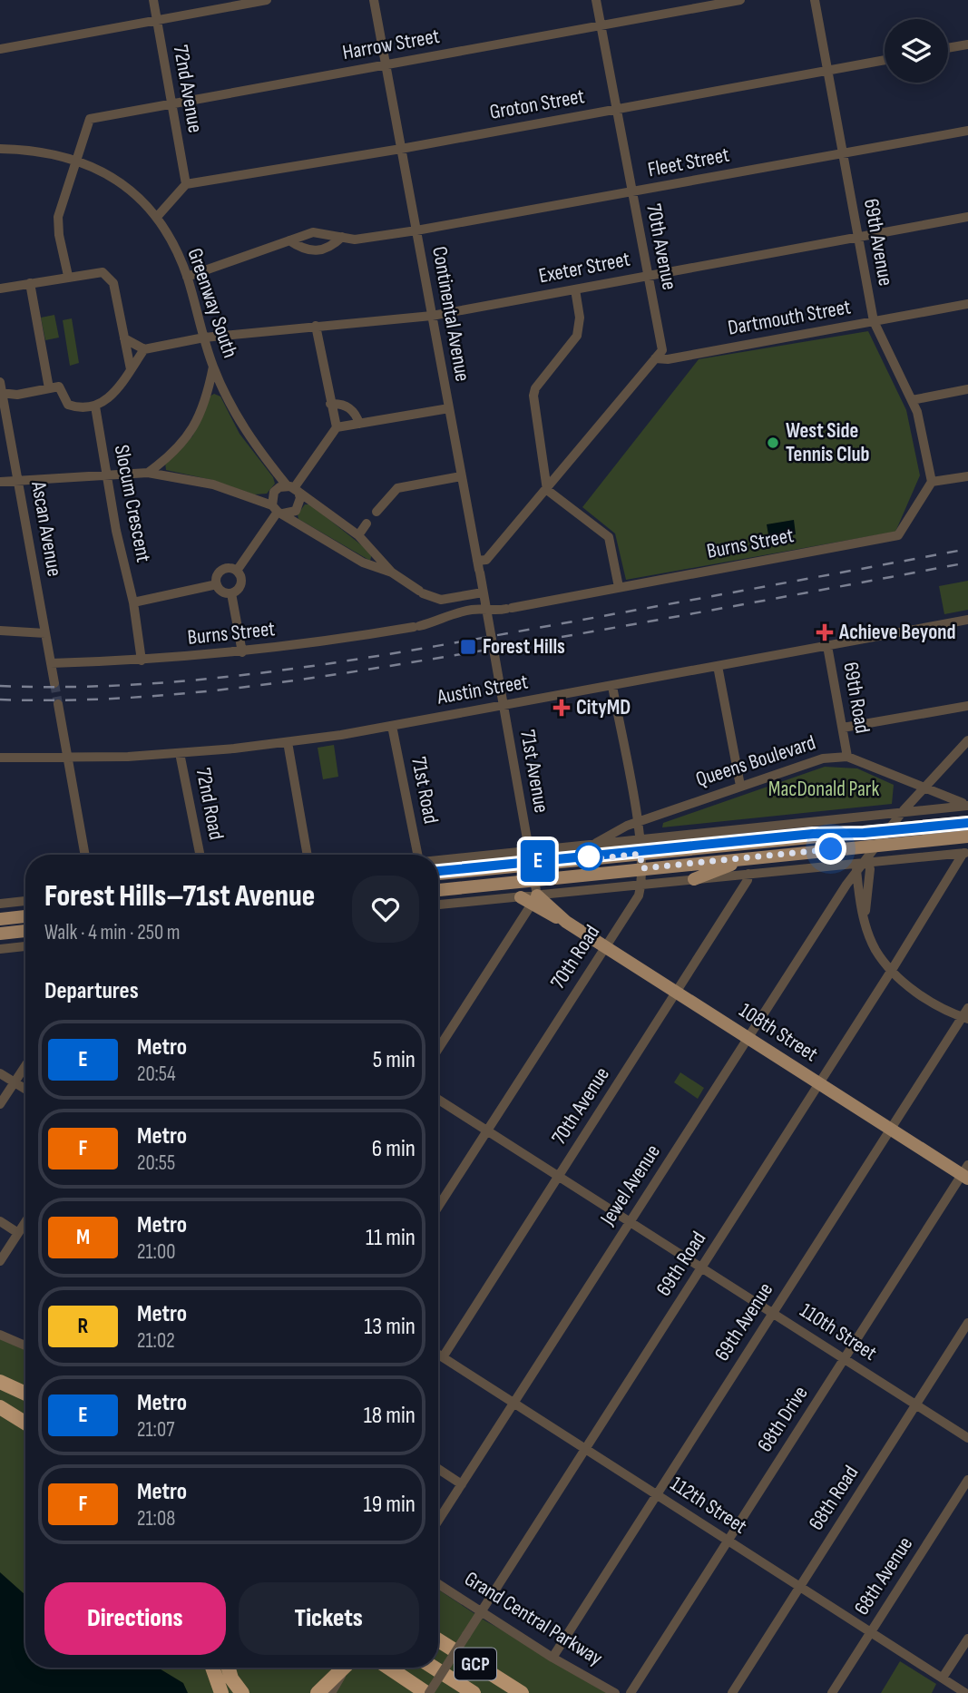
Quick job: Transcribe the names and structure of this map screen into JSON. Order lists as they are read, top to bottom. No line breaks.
{"streets":{"highway":["GCP"],"main road":["Queens Boulevard","108th Street"],"street":["Harrow Street","72nd Avenue","Groton Street","Fleet Street","69th Avenue","70th Avenue","Exeter Street","Greenway South","Continental Avenue","Dartmouth Street","Slocum Crescent","Ascan Avenue","Burns Street","Austin Street","69th Road","71st Avenue","71st Road","72nd Road","70th Road","Jewel Avenue","110th Street","68th Drive","68th Road","112th Street","68th Avenue","Grand Central Parkway"]},"crossings":[["Harrow Street","72nd Avenue"],["Harrow Street","70th Avenue"],["Harrow Street","Greenway South"],["Harrow Street","Continental Avenue"],["72nd Avenue","Groton Street"],["Groton Street","69th Avenue"],["Groton Street","70th Avenue"],["Groton Street","Continental Avenue"],["Fleet Street","69th Avenue"],["Fleet Street","70th Avenue"],["Fleet Street","Greenway South"],["Fleet Street","Continental Avenue"],["69th Avenue","Exeter Street"],["69th Avenue","Dartmouth Street"],["69th Avenue","Burns Street"],["69th Avenue","108th Street"],["69th Avenue","110th Street"],["69th Avenue","112th Street"],["69th Avenue","Grand Central Parkway"],["70th Avenue","Exeter Street"],["70th Avenue","Dartmouth Street"],["70th Avenue","108th Street"],["70th Avenue","110th Street"],["70th Avenue","112th Street"],["Exeter Street","Greenway South"],["Exeter Street","Continental Avenue"],["Continental Avenue","71st Avenue"],["Slocum Crescent","Burns Street"],["Ascan Avenue","Burns Street"],["Burns Street","71st Avenue"],["Austin Street","69th Road"],["Austin Street","71st Avenue"],["Austin Street","71st Road"],["Austin Street","72nd Road"],["Austin Street","70th Road"],["69th Road","Queens Boulevard"],["69th Road","108th Street"],["69th Road","110th Street"],["69th Road","112th Street"],["69th Road","Grand Central Parkway"],["Queens Boulevard","71st Avenue"],["Queens Boulevard","70th Road"],["Queens Boulevard","Jewel Avenue"],["71st Avenue","108th Street"],["70th Road","108th Street"],["70th Road","110th Street"],["108th Street","Jewel Avenue"],["108th Street","68th Drive"],["Jewel Avenue","110th Street"],["Jewel Avenue","112th Street"],["110th Street","68th Drive"],["110th Street","68th Road"],["68th Drive","112th Street"],["68th Road","112th Street"],["112th Street","68th Avenue"]],"parks":["MacDonald Park"],"places":{"other":["West Side Tennis Club"],"health":["Achieve Beyond","CityMD"],"transit":["Forest Hills"]},"lines":["metro line E"],"page":{"on_map":"E","heading":[["Forest Hills–71st Avenue","Walk · 4 min · 250 m"],"Departures"],"list":[{"mark":"E","name":"Metro","note":"20:54","value":"5 min"},{"mark":"F","name":"Metro","note":"20:55","value":"6 min"},{"mark":"M","name":"Metro","note":"21:00","value":"11 min"},{"mark":"R","name":"Metro","note":"21:02","value":"13 min"},{"mark":"E","name":"Metro","note":"21:07","value":"18 min"},{"mark":"F","name":"Metro","note":"21:08","value":"19 min"}],"buttons":["Directions","Tickets"]}}
